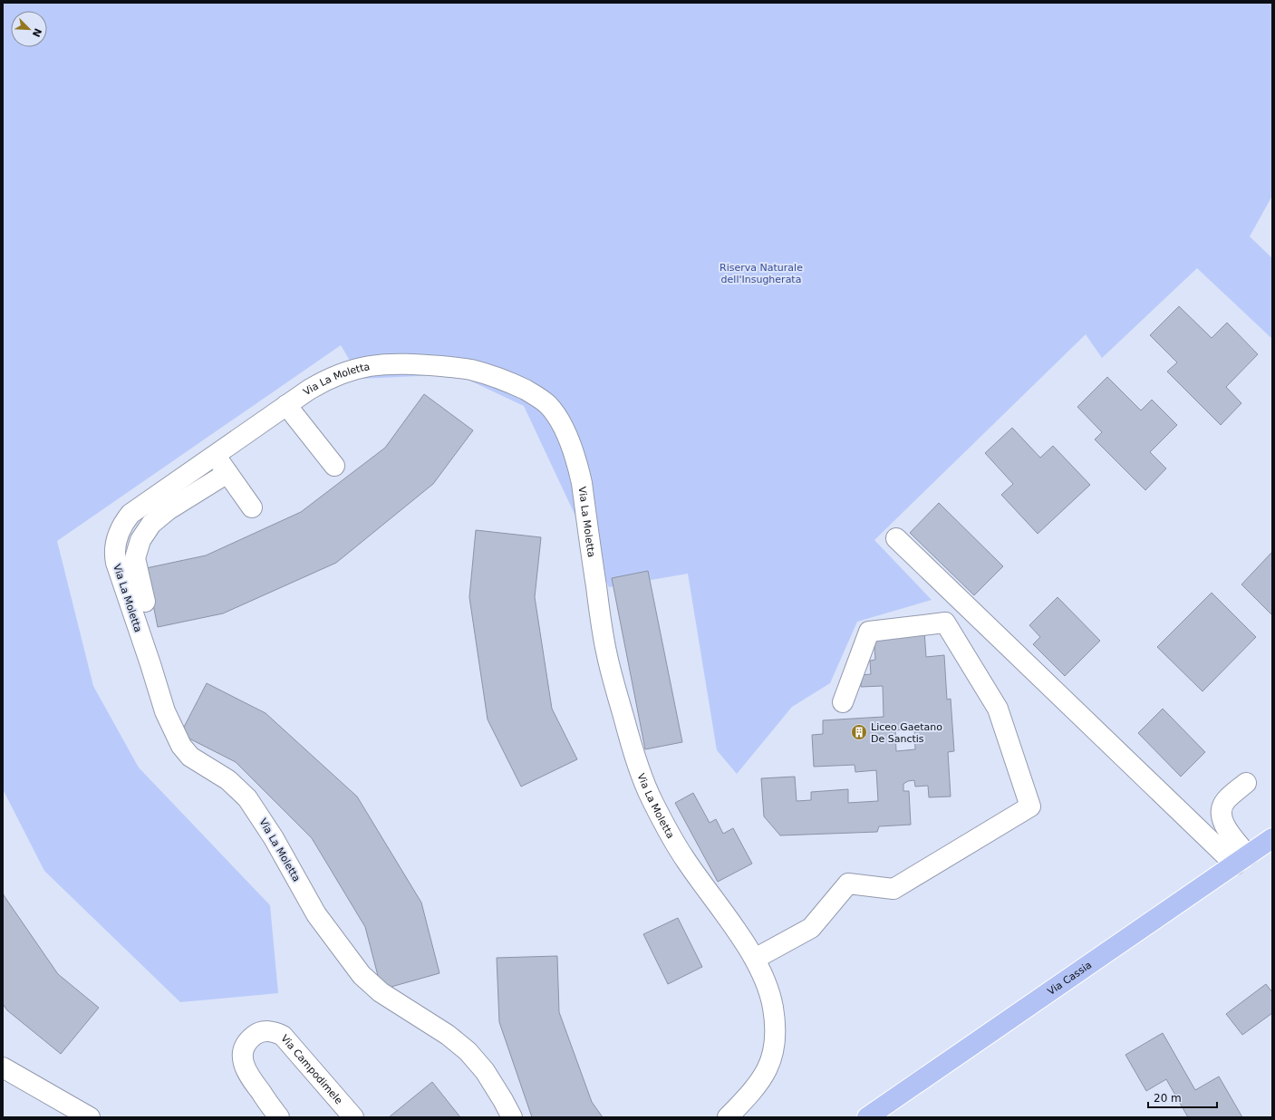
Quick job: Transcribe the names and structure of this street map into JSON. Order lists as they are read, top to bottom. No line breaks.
{"streets":{"main road":["Via Cassia"],"street":["Via La Moletta","Via Campodimele"]},"parks":["Riserva Naturale dell'Insugherata"],"places":{"building":["Liceo Gaetano De Sanctis"]},"scale_bar":"20 m","north":"bottom right"}
